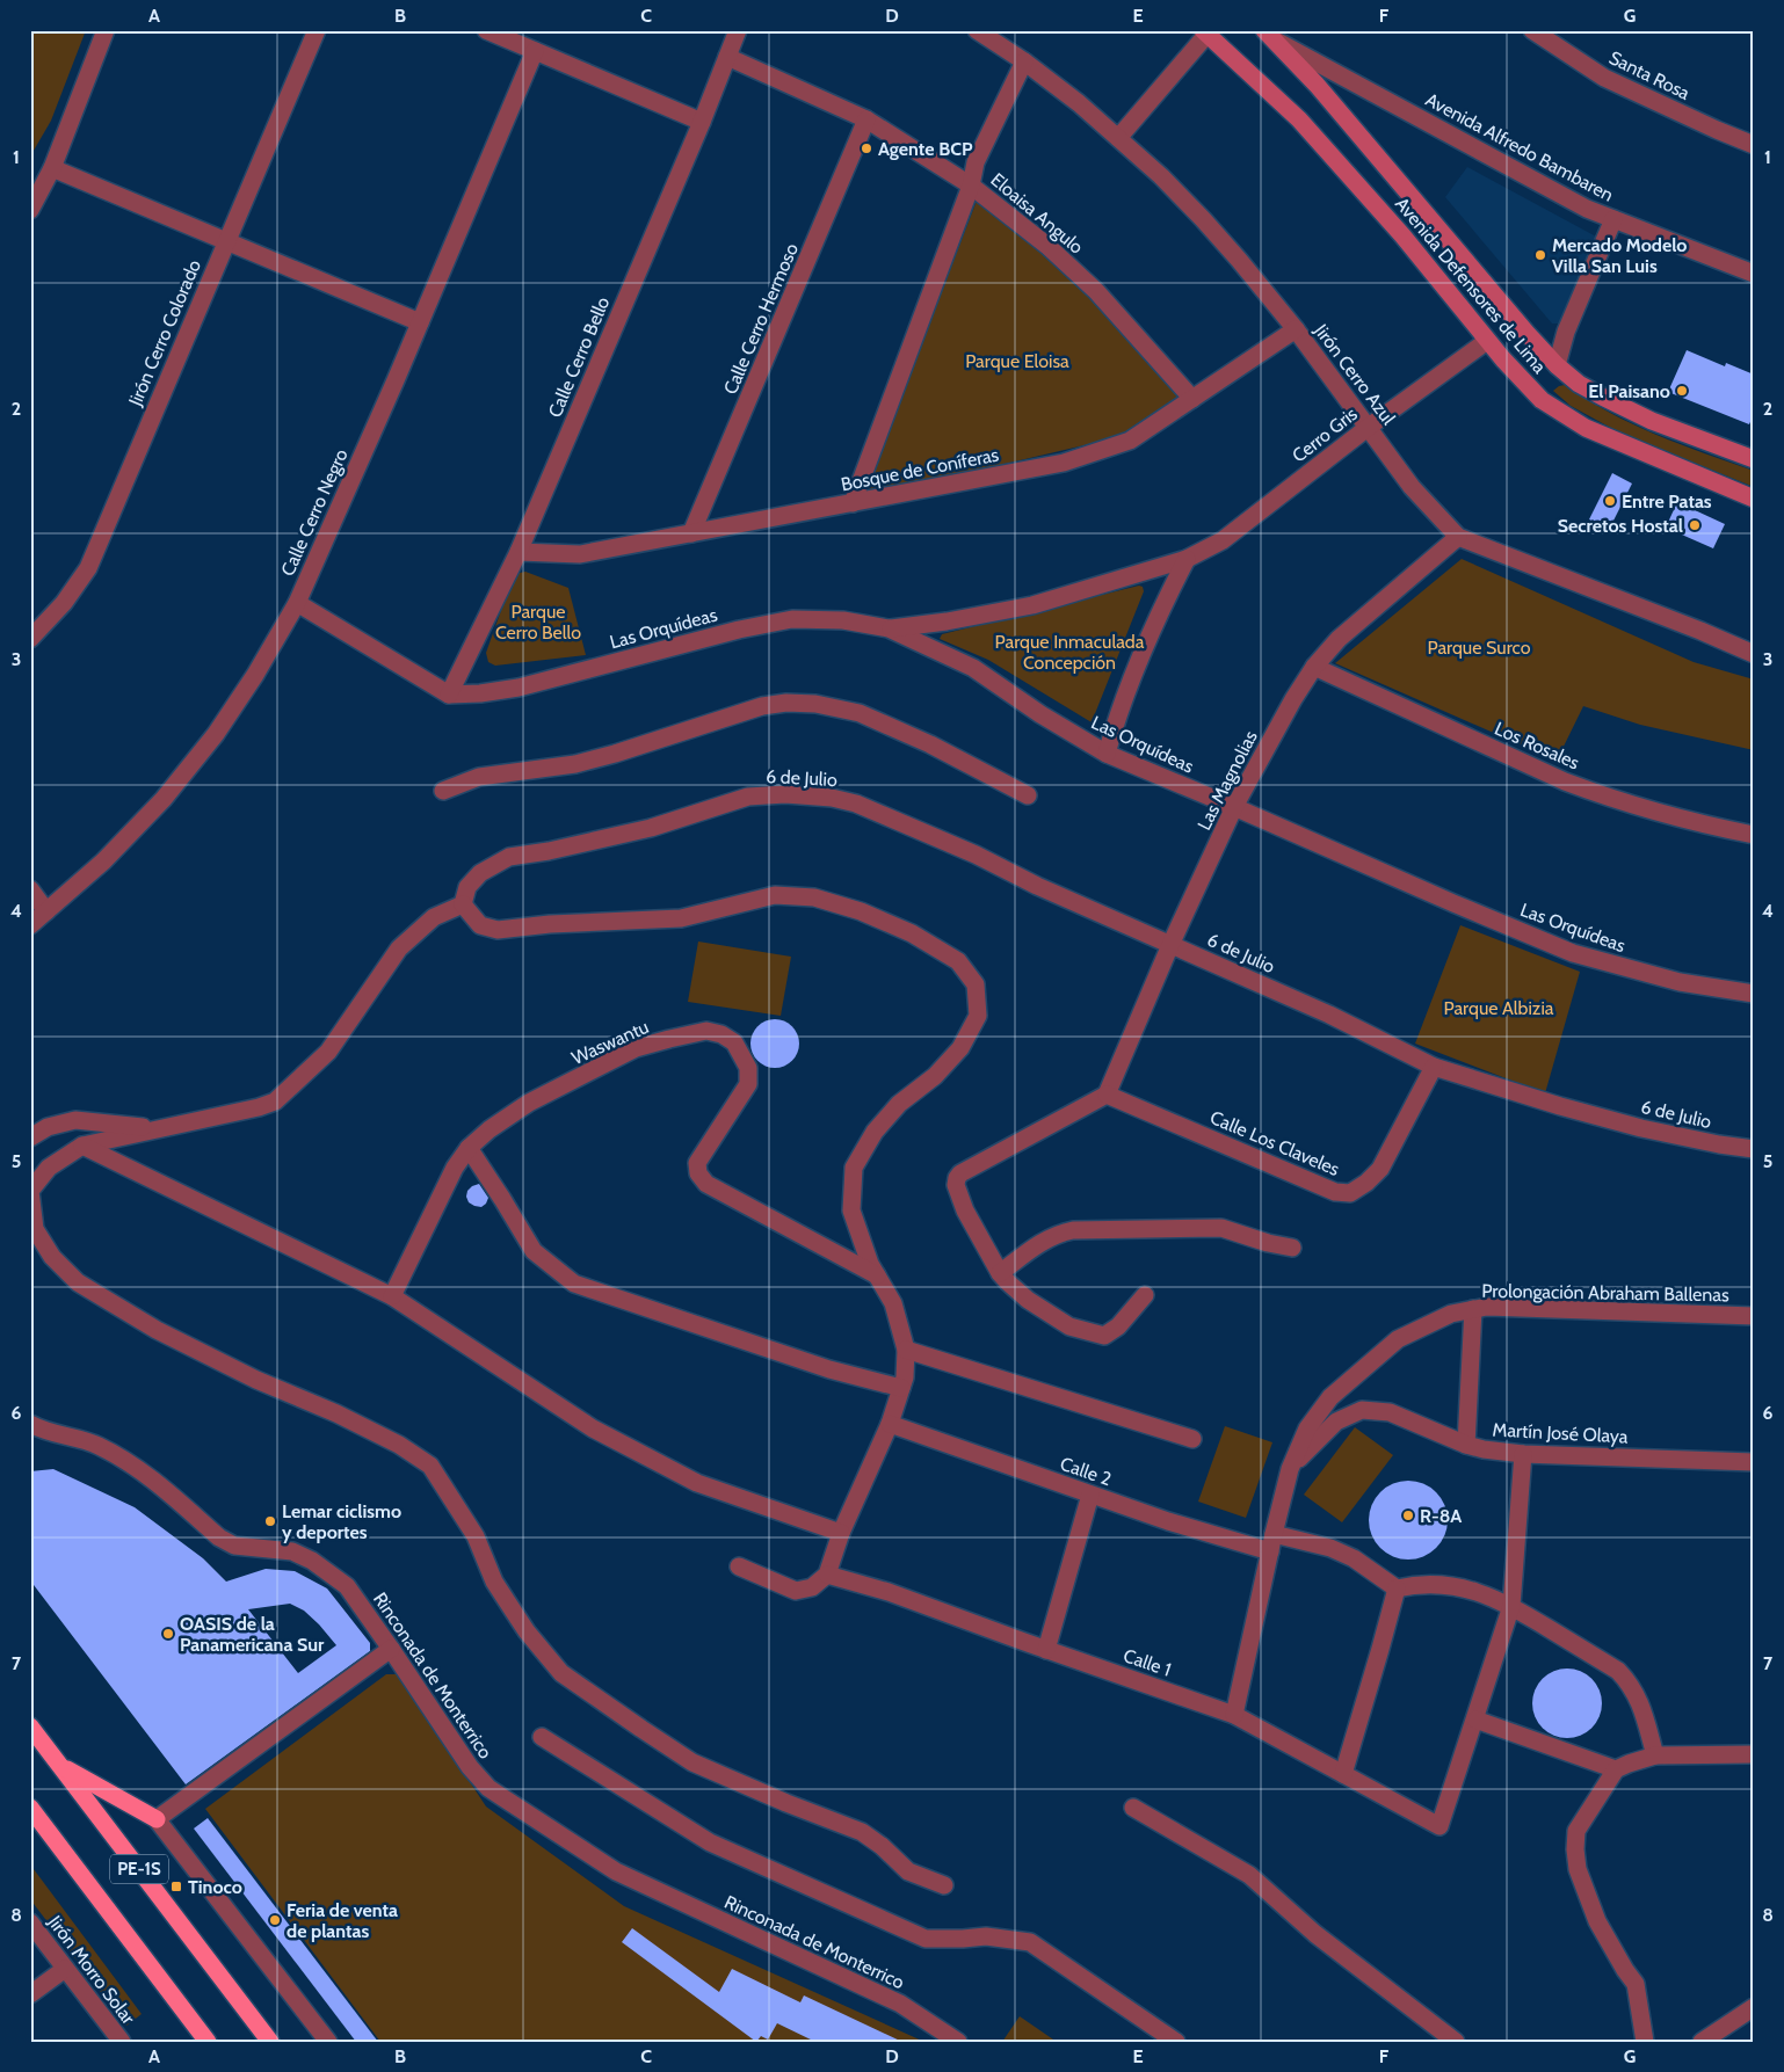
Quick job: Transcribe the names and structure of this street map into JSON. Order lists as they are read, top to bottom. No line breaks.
{"streets":{"highway":["PE-1S"],"main road":["Avenida Defensores de Lima"],"street":["Santa Rosa","Avenida Alfredo Bambaren","Eloaisa Angulo","Calle Cerro Hermoso","Jirón Cerro Colorado","Calle Cerro Bello","Jirón Cerro Azul","Cerro Gris","Bosque de Coníferas","Calle Cerro Negro","Las Orquídeas","Los Rosales","6 de Julio","Las Magnolias","Waswantu","Calle Los Claveles","Prolongación Abraham Ballenas","Martín José Olaya","Calle 2","Calle 1","Rinconada de Monterrico","Jirón Morro Solar"]},"crossings":[["Avenida Alfredo Bambaren","Avenida Defensores de Lima"],["Eloaisa Angulo","Calle Cerro Hermoso"],["Eloaisa Angulo","Calle Cerro Bello"],["Eloaisa Angulo","Bosque de Coníferas"],["Avenida Defensores de Lima","Cerro Gris"],["Calle Cerro Hermoso","Bosque de Coníferas"],["Calle Cerro Bello","Bosque de Coníferas"],["Calle Cerro Bello","Las Orquídeas"],["Jirón Cerro Azul","Cerro Gris"],["Jirón Cerro Azul","Bosque de Coníferas"],["Jirón Cerro Azul","Las Magnolias"],["Cerro Gris","Las Orquídeas"],["Las Orquídeas","Las Magnolias"],["Los Rosales","Las Magnolias"],["6 de Julio","Las Magnolias"],["6 de Julio","Calle Los Claveles"],["Las Magnolias","Calle Los Claveles"],["Prolongación Abraham Ballenas","Martín José Olaya"],["Prolongación Abraham Ballenas","Calle 2"],["Prolongación Abraham Ballenas","Calle 1"]],"parks":["Parque Eloisa","Parque Cerro Bello","Parque Inmaculada Concepción","Parque Surco","Parque Albizia"],"places":{"other":["Agente BCP","Mercado Modelo Villa San Luis","El Paisano","Entre Patas","Secretos Hostal","R-8A","Lemar ciclismo y deportes","OASIS de la Panamericana Sur","Feria de venta de plantas"],"transit":["Tinoco"]},"grid":{"columns":["A","B","C","D","E","F","G"],"rows":["1","2","3","4","5","6","7","8"]}}
